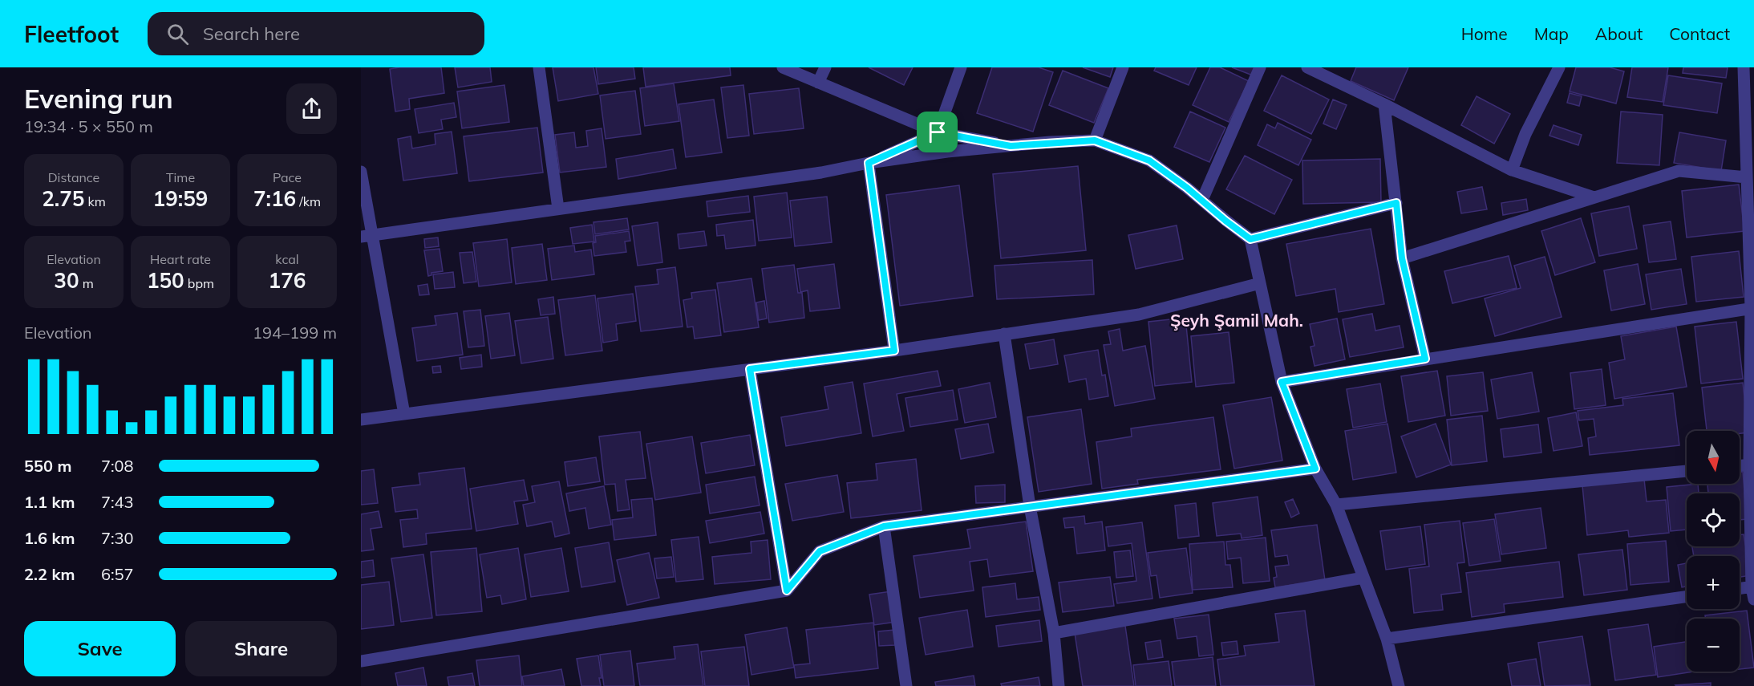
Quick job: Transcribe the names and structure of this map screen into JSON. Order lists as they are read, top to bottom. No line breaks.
{"districts":["Şeyh Şamil Mah."],"north":"bottom","page":{"header":"Fleetfoot","search":"Search here","nav":["Home","Map","About","Contact"],"heading":["Evening run","19:34 · 5 × 550 m"],"stats":[["Distance","2.75 km"],["Time","19:59"],["Pace","7:16 /km"],["Elevation","30 m"],["Heart rate","150 bpm"],["kcal","176"]],"chart":["Elevation","194–199 m"],"map_buttons":["+","−"],"list":[{"name":"550 m","note":"7:08"},{"name":"1.1 km","note":"7:43"},{"name":"1.6 km","note":"7:30"},{"name":"2.2 km","note":"6:57"}],"buttons":["Save","Share"]}}
